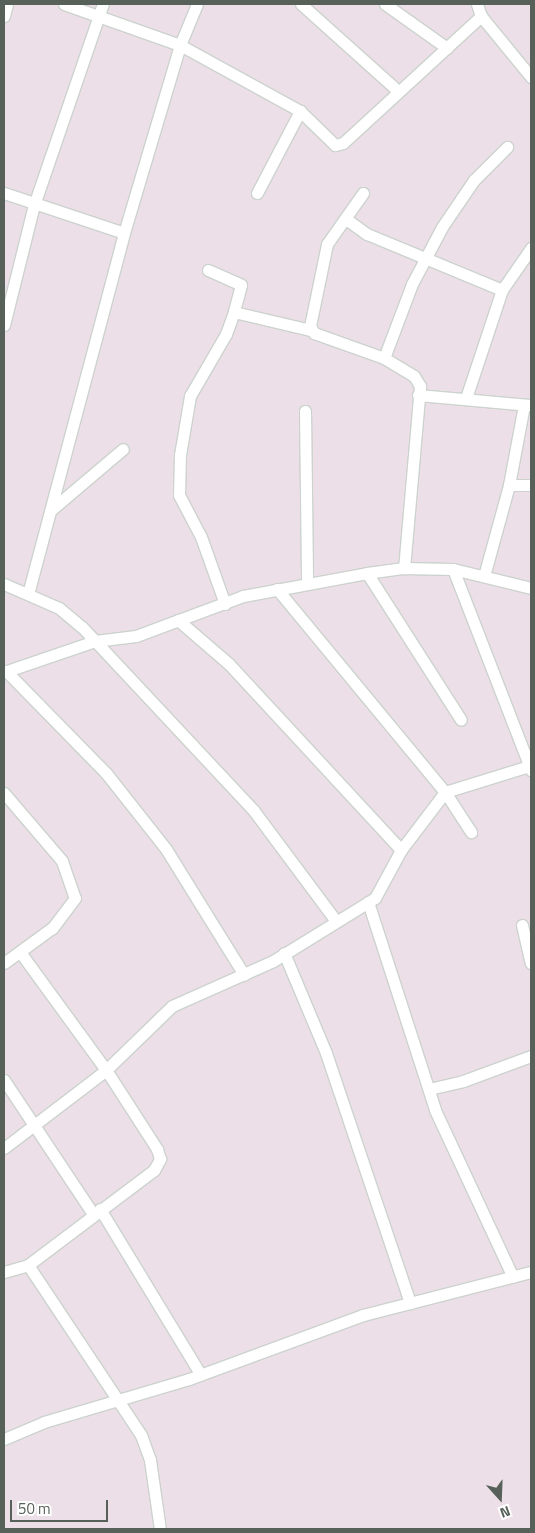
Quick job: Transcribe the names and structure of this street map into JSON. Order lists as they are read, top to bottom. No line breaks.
{"scale_bar":"50 m","north":"bottom"}
